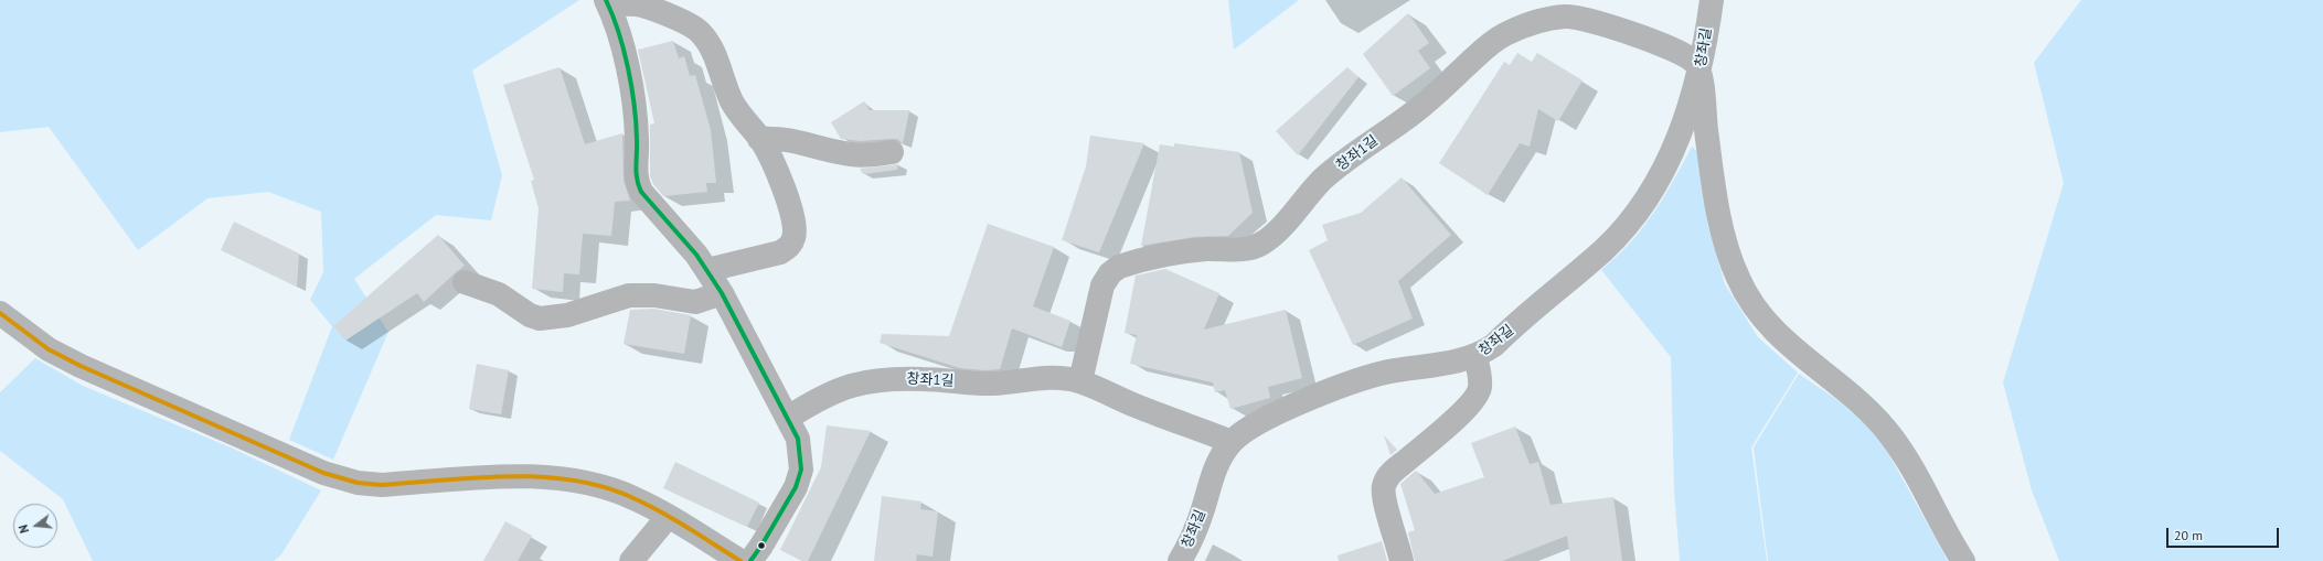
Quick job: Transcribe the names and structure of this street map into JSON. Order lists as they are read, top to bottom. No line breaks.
{"streets":{"street":["창좌길","창좌1길"]},"crossings":[["창좌길","창좌1길"]],"scale_bar":"20 m","north":"left"}
